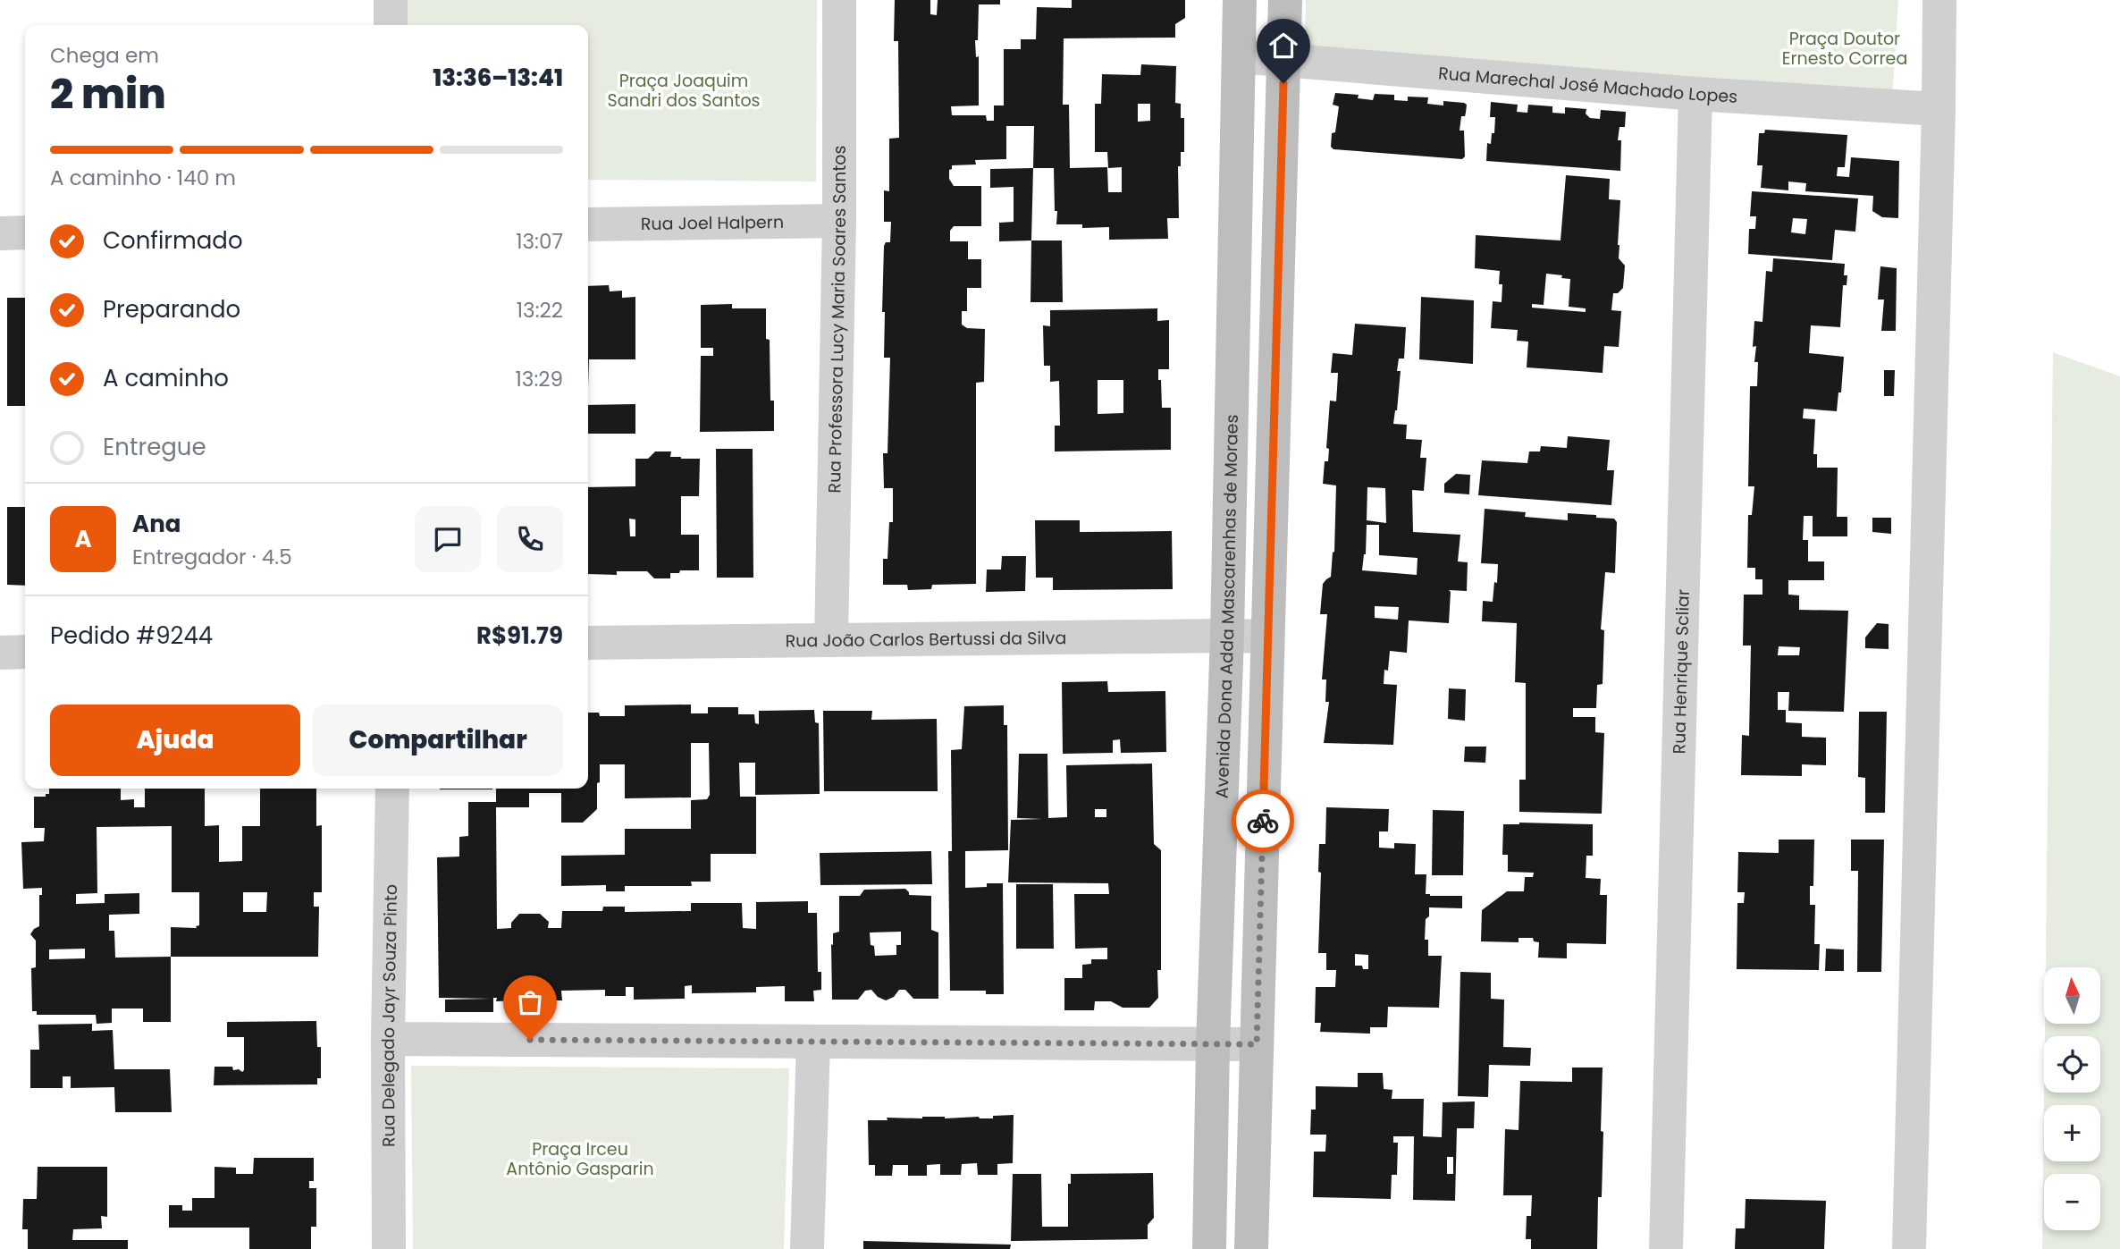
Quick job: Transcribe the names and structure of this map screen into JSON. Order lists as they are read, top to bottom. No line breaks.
{"streets":{"main road":["Avenida Dona Adda Mascarenhas de Moraes"],"street":["Rua Marechal José Machado Lopes","Rua Joel Halpern","Rua Professora Lucy Maria Soares Santos","Rua João Carlos Bertussi da Silva","Rua Henrique Scliar","Rua Delegado Jayr Souza Pinto"]},"crossings":[["Rua Marechal José Machado Lopes","Avenida Dona Adda Mascarenhas de Moraes"],["Rua Marechal José Machado Lopes","Rua Henrique Scliar"],["Rua Joel Halpern","Rua Professora Lucy Maria Soares Santos"],["Rua Professora Lucy Maria Soares Santos","Rua João Carlos Bertussi da Silva"],["Avenida Dona Adda Mascarenhas de Moraes","Rua João Carlos Bertussi da Silva"]],"parks":["Praça Doutor Ernesto Correa","Praça Joaquim Sandri dos Santos","Praça Irceu Antônio Gasparin"],"north":"top","page":{"heading":["2 min","Chega em","13:36–13:41"],"panel":["Ana","Entregador · 4.5","Pedido #9244","R$91.79"],"bar":"A caminho · 140 m","list":[["Confirmado","13:07"],["Preparando","13:22"],["A caminho","13:29"],"Entregue"],"round":"A","buttons":["Ajuda","Compartilhar"],"map_buttons":["+","−"]}}
